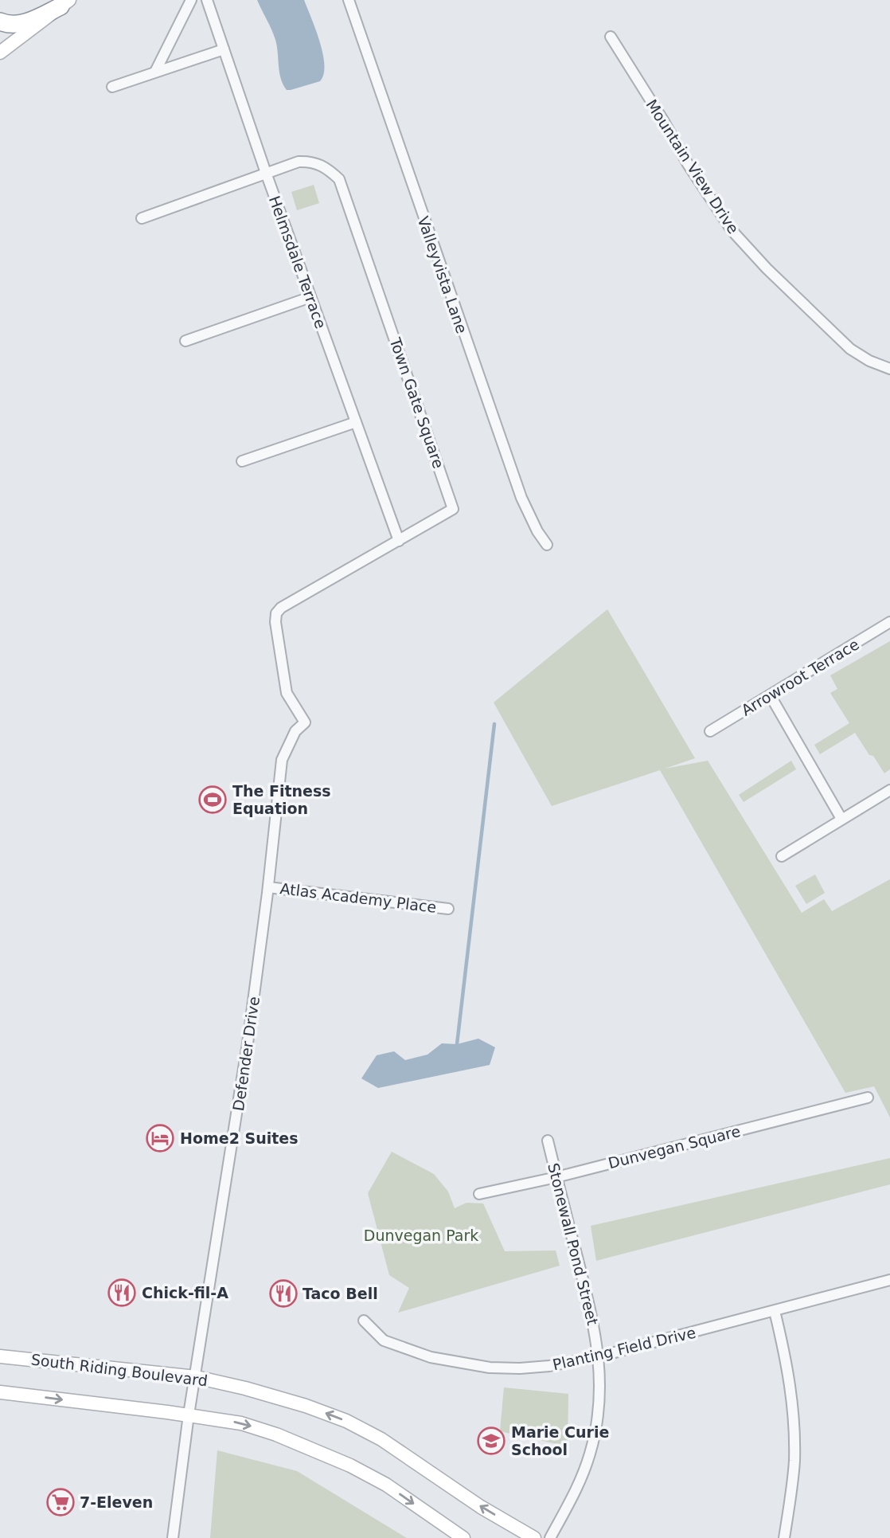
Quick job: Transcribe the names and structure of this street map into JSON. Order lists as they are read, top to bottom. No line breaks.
{"streets":{"street":["Mountain View Drive","Helmsdale Terrace","Valleyvista Lane","Town Gate Square","Arrowroot Terrace","Atlas Academy Place","Defender Drive","Dunvegan Square","Stonewall Pond Street","Planting Field Drive","South Riding Boulevard"]},"crossings":[["Helmsdale Terrace","Town Gate Square"],["Town Gate Square","Defender Drive"],["Atlas Academy Place","Defender Drive"],["Defender Drive","South Riding Boulevard"],["Dunvegan Square","Stonewall Pond Street"],["Stonewall Pond Street","Planting Field Drive"]],"parks":["Dunvegan Park"],"places":{"sports":["The Fitness Equation"],"hotel":["Home2 Suites"],"restaurant":["Chick-fil-A","Taco Bell"],"school or university":["Marie Curie School"],"supermarket":["7-Eleven"]}}
